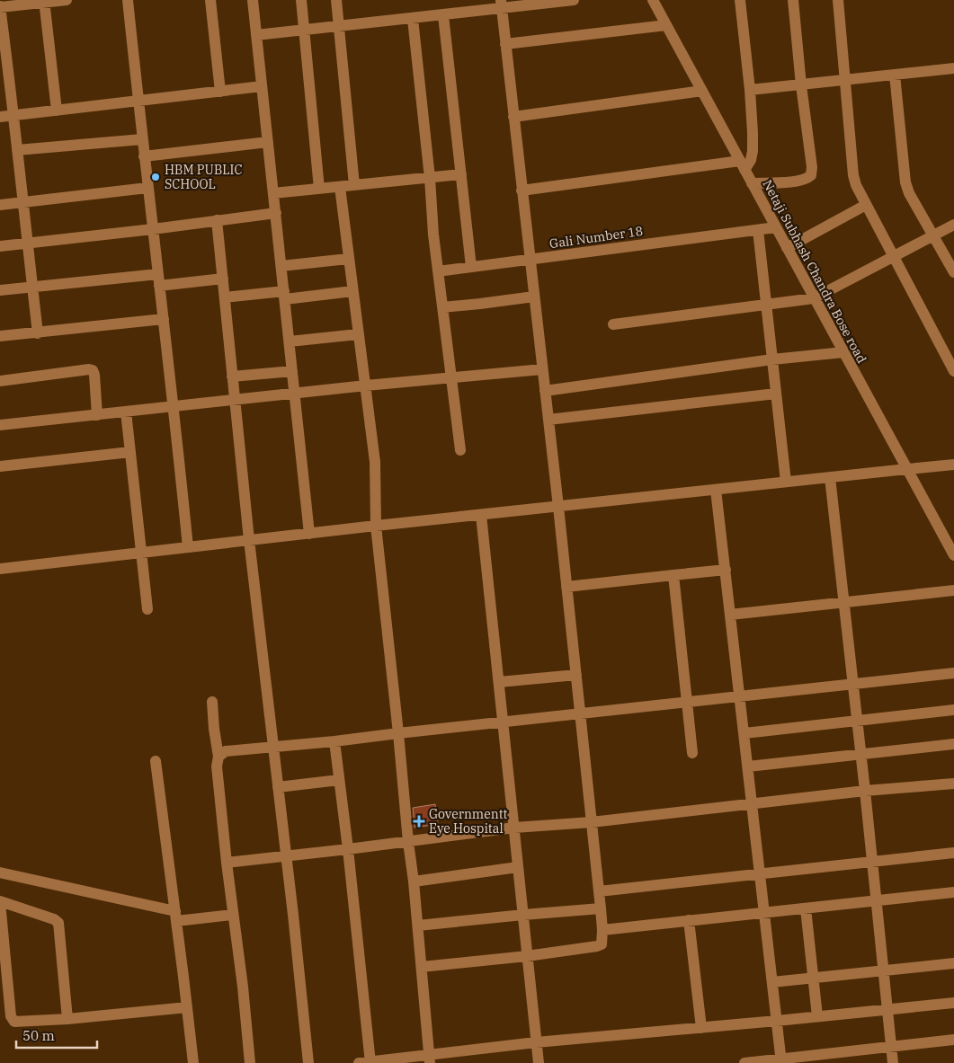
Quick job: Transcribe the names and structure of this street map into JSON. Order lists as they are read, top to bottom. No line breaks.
{"streets":{"street":["Gali Number 18","Netaji Subhash Chandra Bose road"]},"crossings":[["Gali Number 18","Netaji Subhash Chandra Bose road"]],"places":{"other":["HBM PUBLIC SCHOOL"],"health":["Governmentt Eye Hospital"]},"scale_bar":"50 m"}
